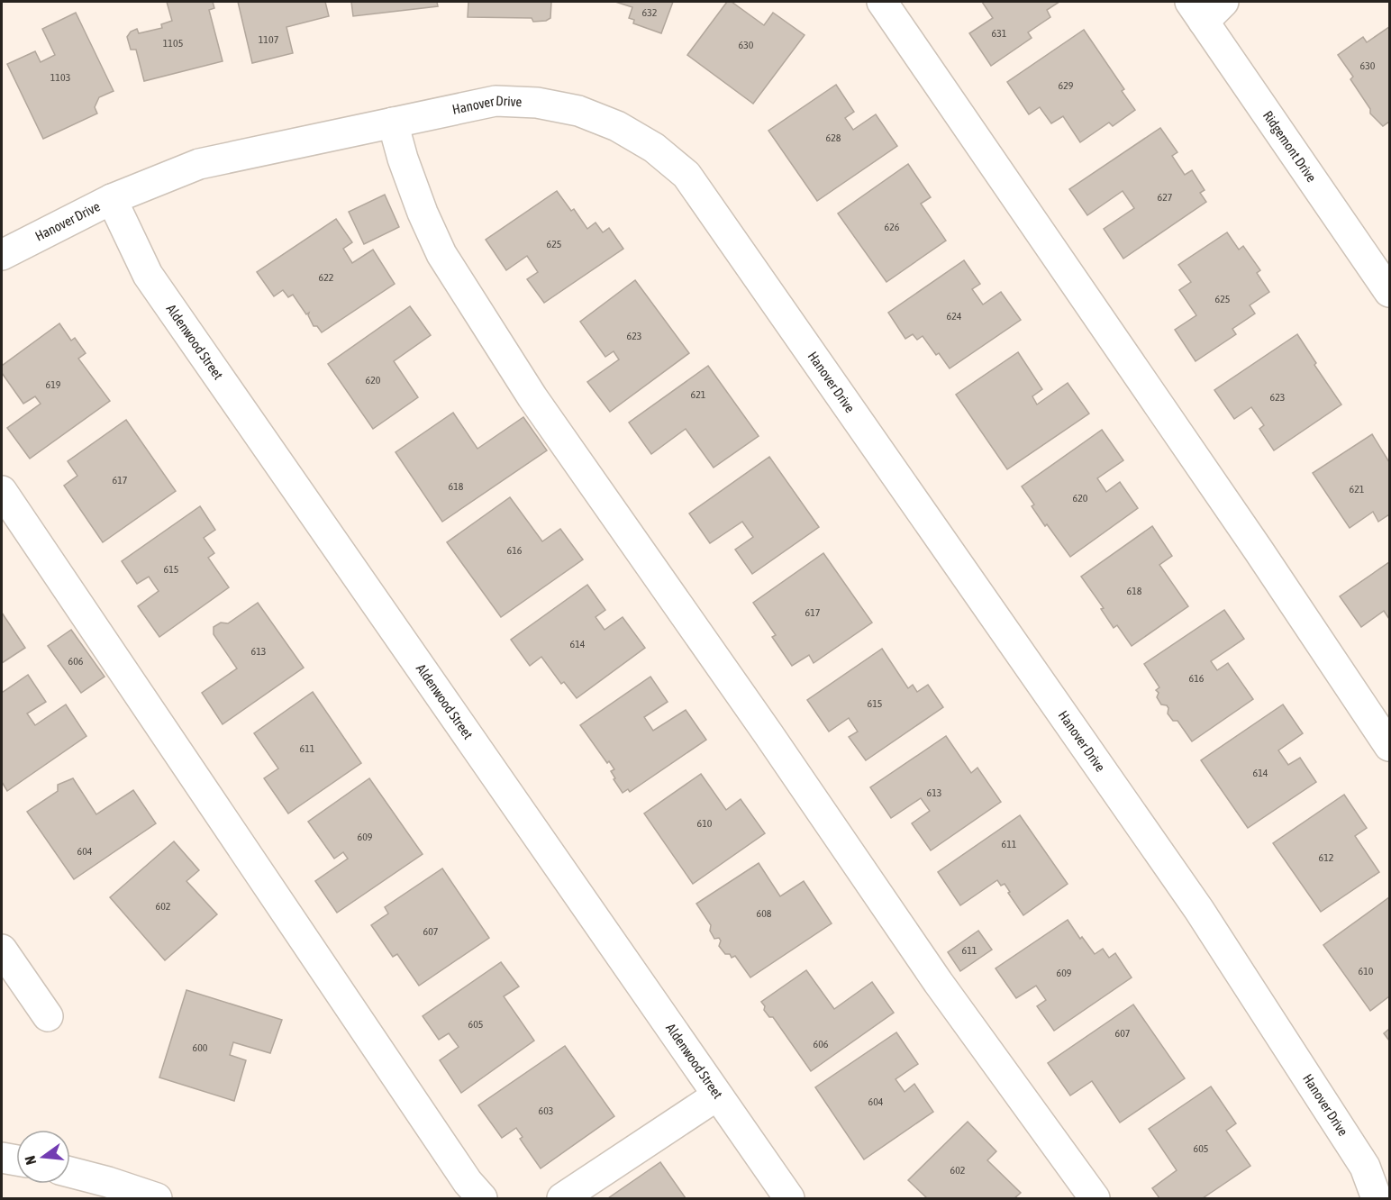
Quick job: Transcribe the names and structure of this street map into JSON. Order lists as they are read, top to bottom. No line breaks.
{"streets":{"street":["Hanover Drive","Ridgemont Drive","Aldenwood Street"]},"crossings":[["Hanover Drive","Aldenwood Street"]],"house_numbers":["632","631","1107","1105","630","630","1103","629","628","627","626","625","622","625","624","623","620","619","621","623","617","618","621","620","616","615","618","617","614","613","606","616","615","611","614","613","610","609","611","604","612","602","608","607","611","610","609","605","607","606","600","604","603","605","602"],"north":"left"}
